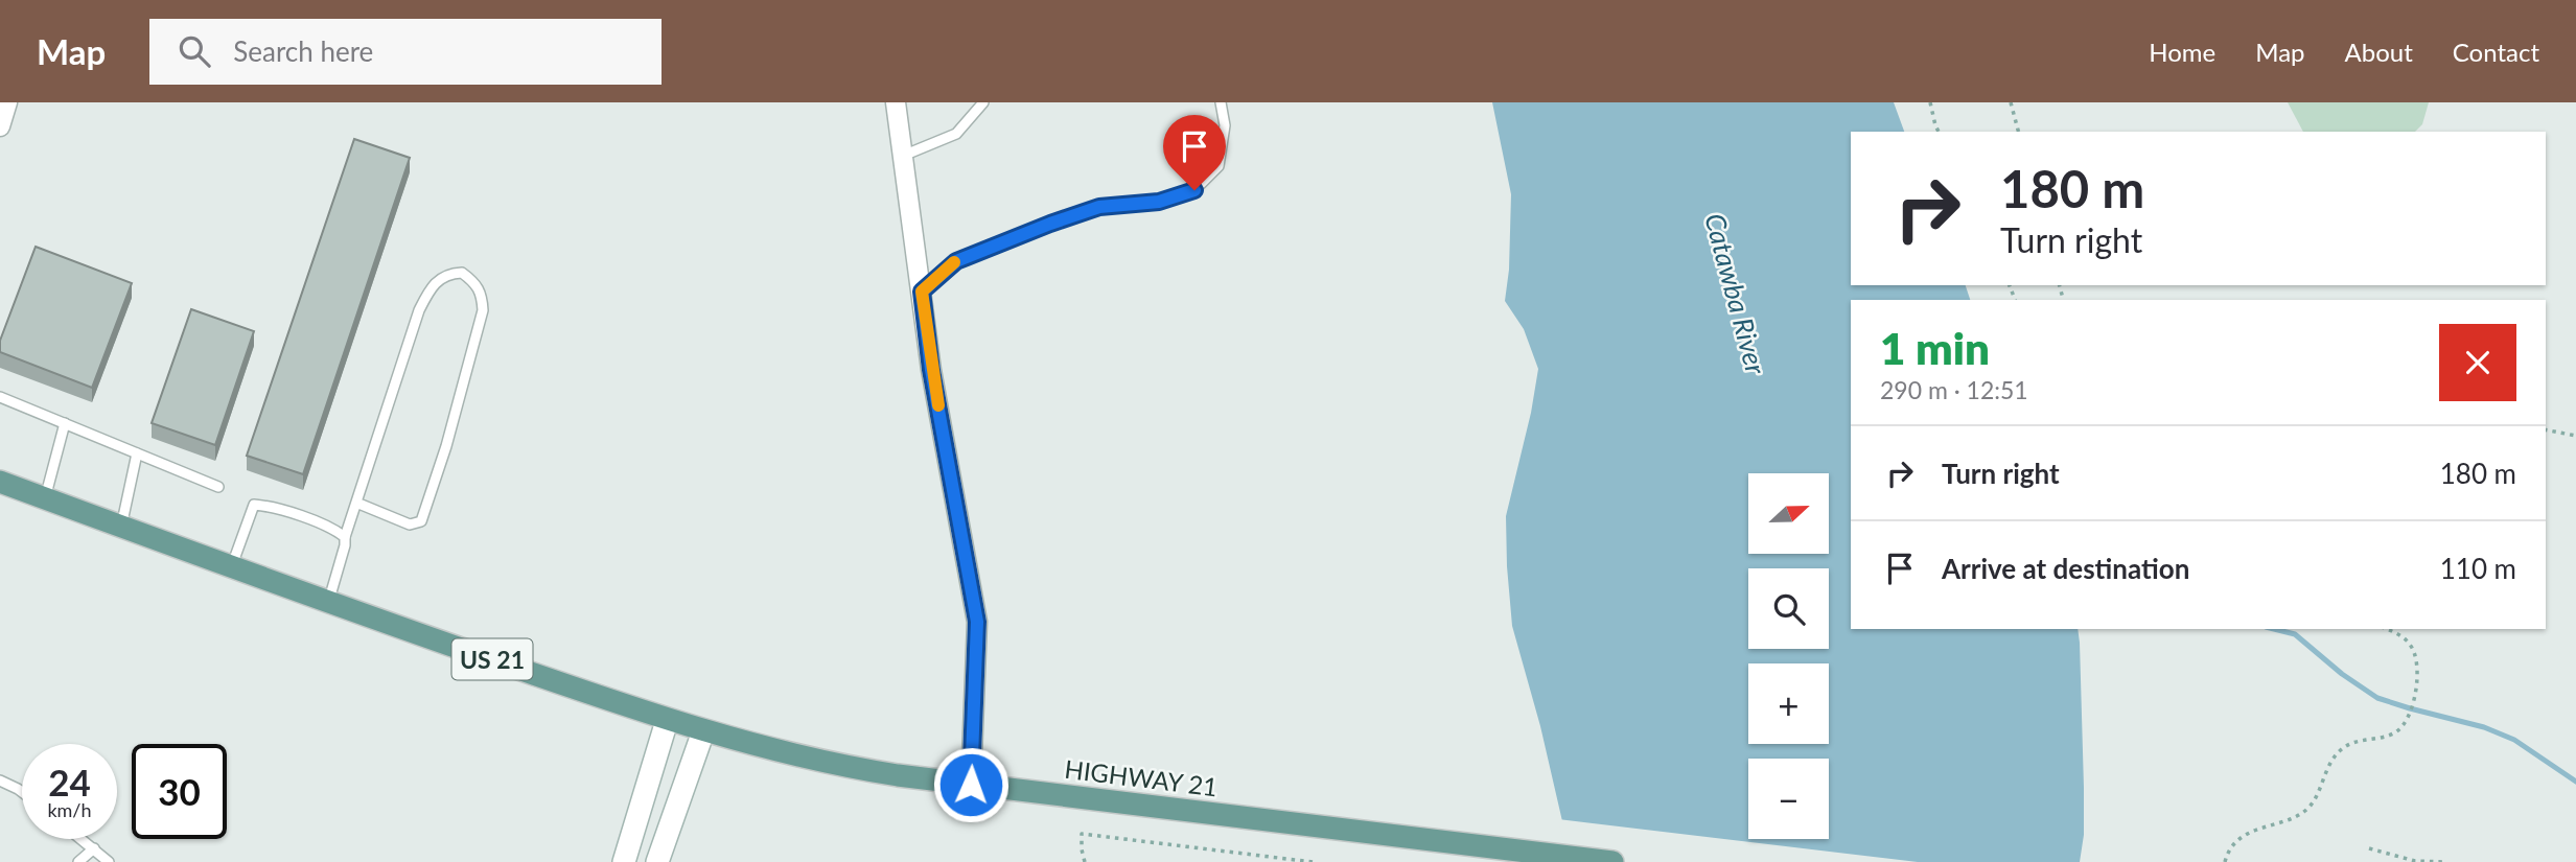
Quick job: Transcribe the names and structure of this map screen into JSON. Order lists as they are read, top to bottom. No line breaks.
{"streets":{"main road":["US 21","HIGHWAY 21"]},"crossings":[["US 21","HIGHWAY 21"]],"water":["Catawba River"],"north":"right","page":{"header":"Map","search":"Search here","nav":["Home","Map","About","Contact"],"turn":["180 m","Turn right"],"heading":["1 min","290 m · 12:51"],"list":[{"name":"Turn right","value":"180 m"},{"name":"Arrive at destination","value":"110 m"}],"map_buttons":["+","−"],"speed":"24 km/h","limit":"30"}}
